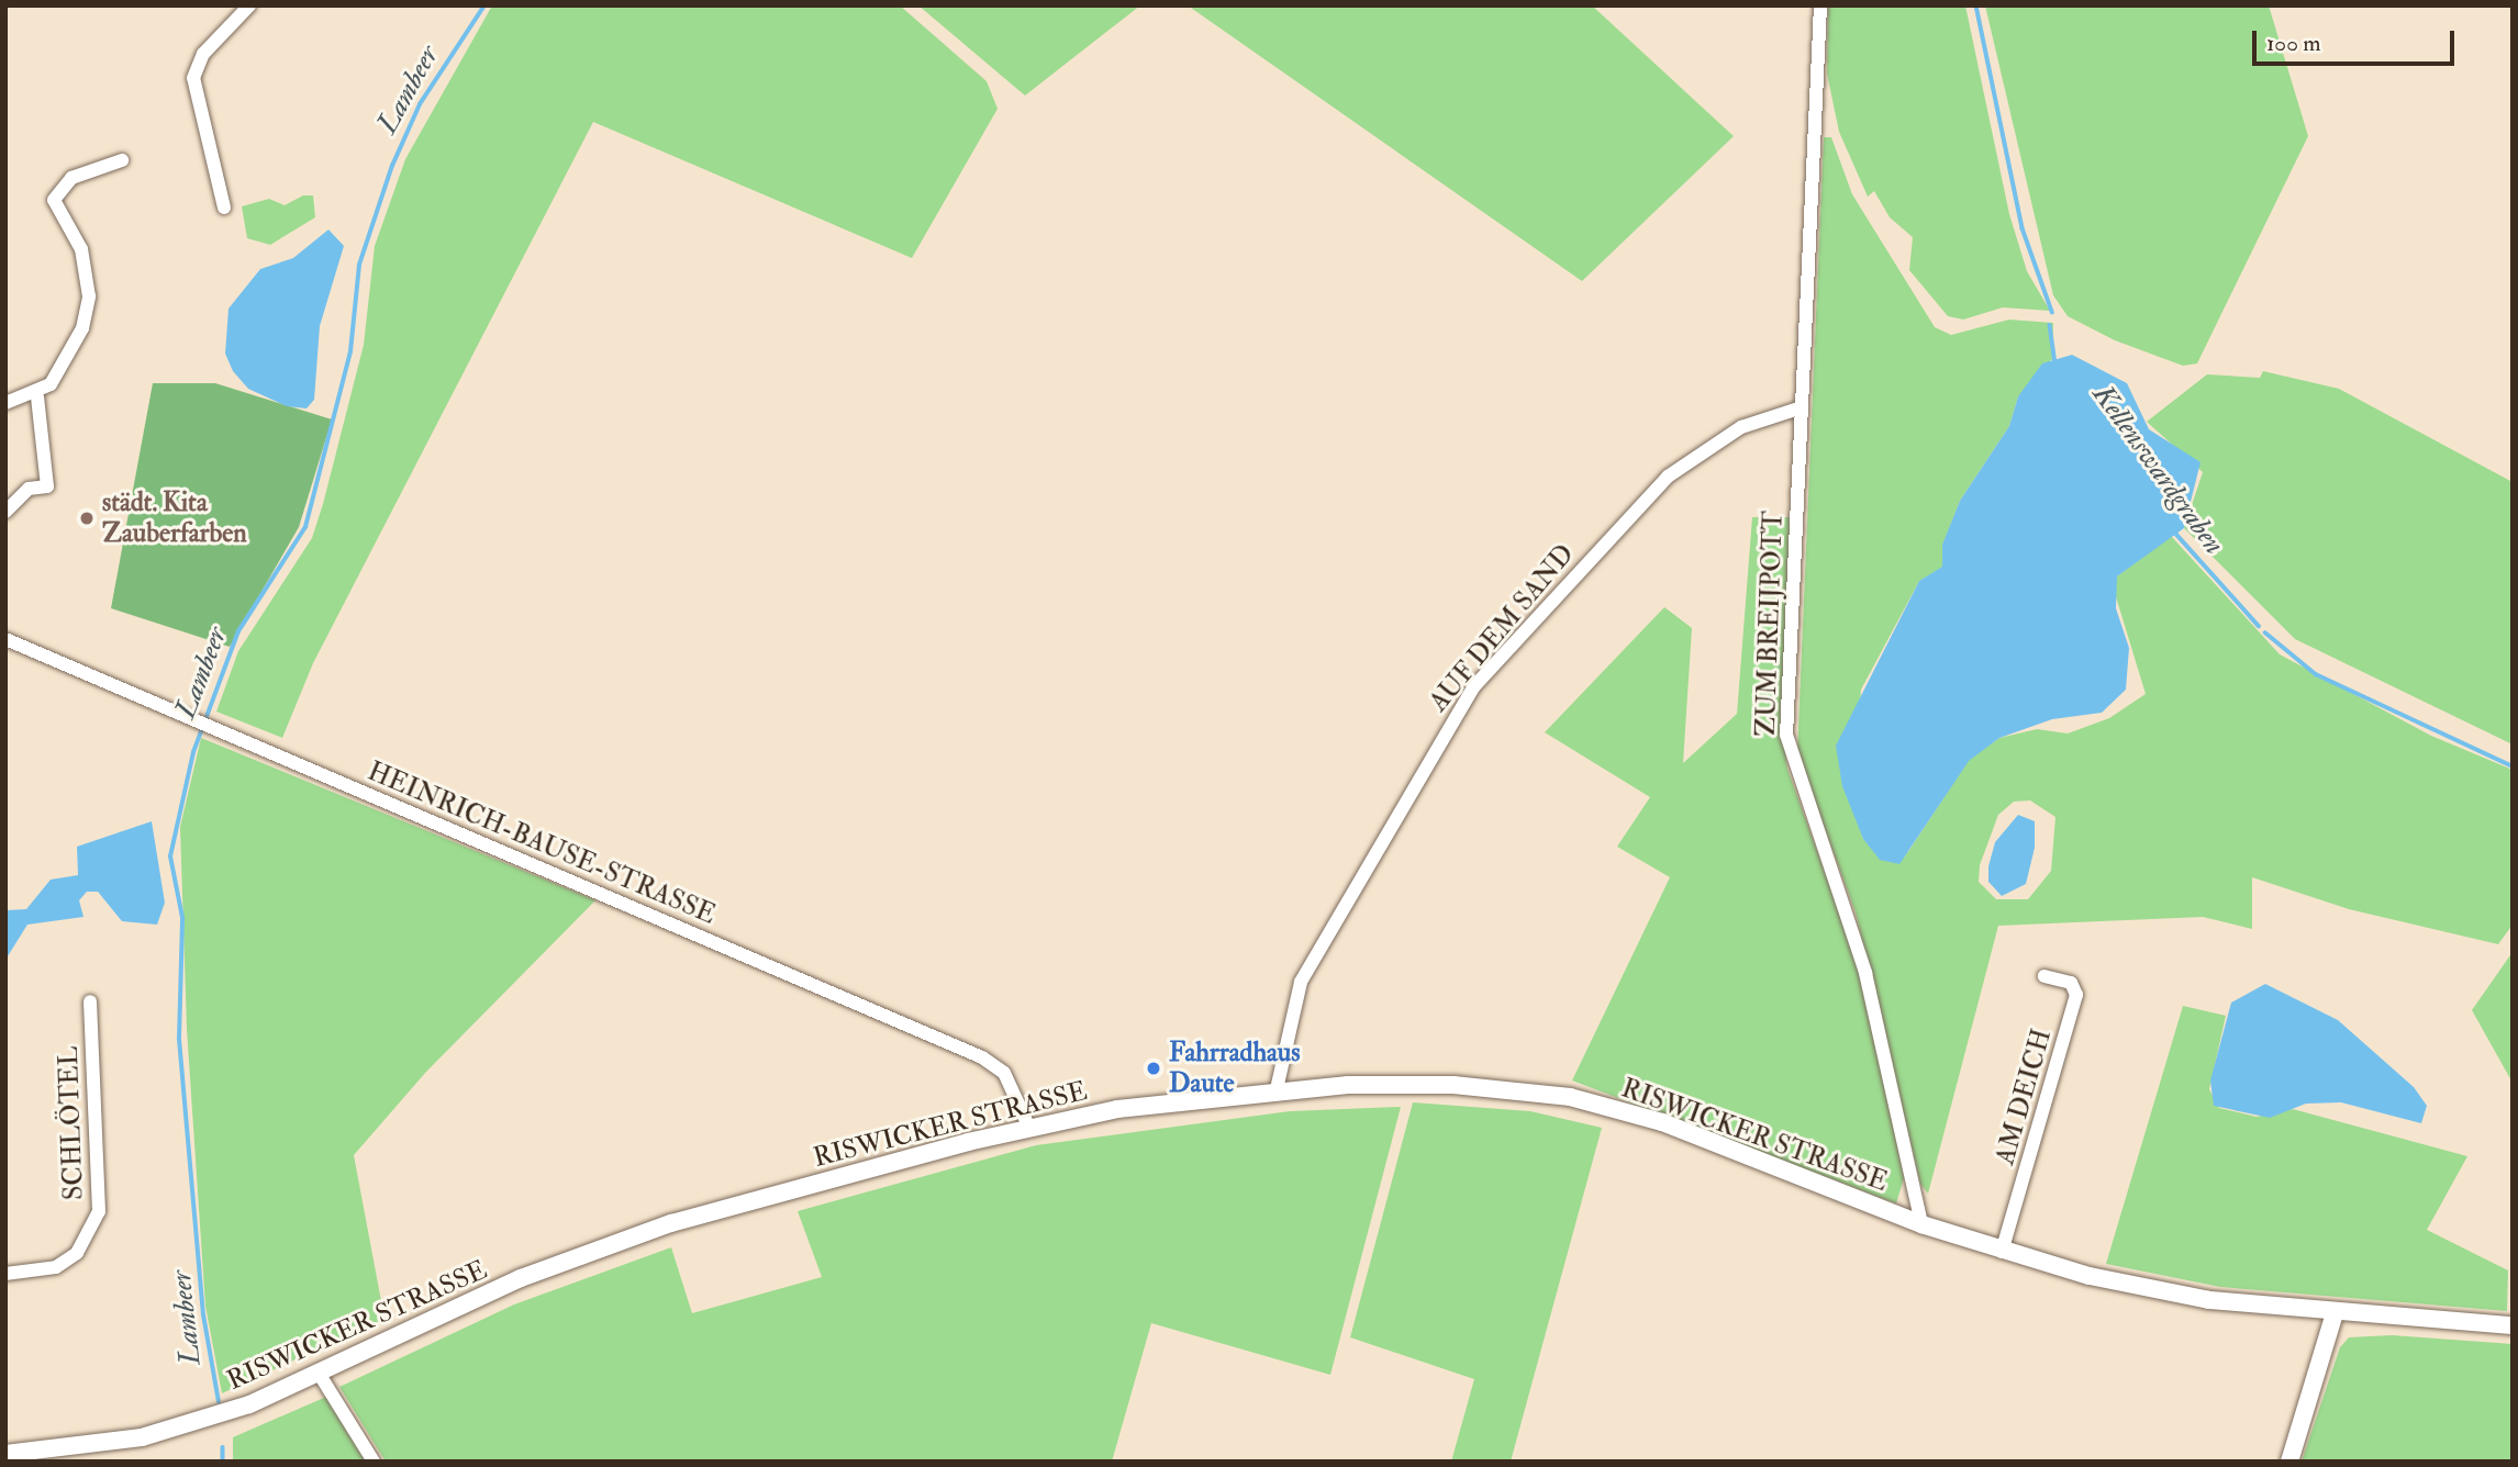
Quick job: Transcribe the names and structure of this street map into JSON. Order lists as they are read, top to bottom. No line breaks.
{"streets":{"street":["ZUM BREIJPOTT","AUF DEM SAND","HEINRICH-BAUSE-STRASSE","AM DEICH","SCHLÖTEL","RISWICKER STRASSE"]},"crossings":[["ZUM BREIJPOTT","AUF DEM SAND"],["ZUM BREIJPOTT","RISWICKER STRASSE"],["AUF DEM SAND","RISWICKER STRASSE"],["HEINRICH-BAUSE-STRASSE","RISWICKER STRASSE"],["AM DEICH","RISWICKER STRASSE"]],"water":["Lambeer","Kellenswardgraben"],"places":["städt. Kita Zauberfarben","Fahrradhaus Daute"],"scale_bar":"100 m"}
